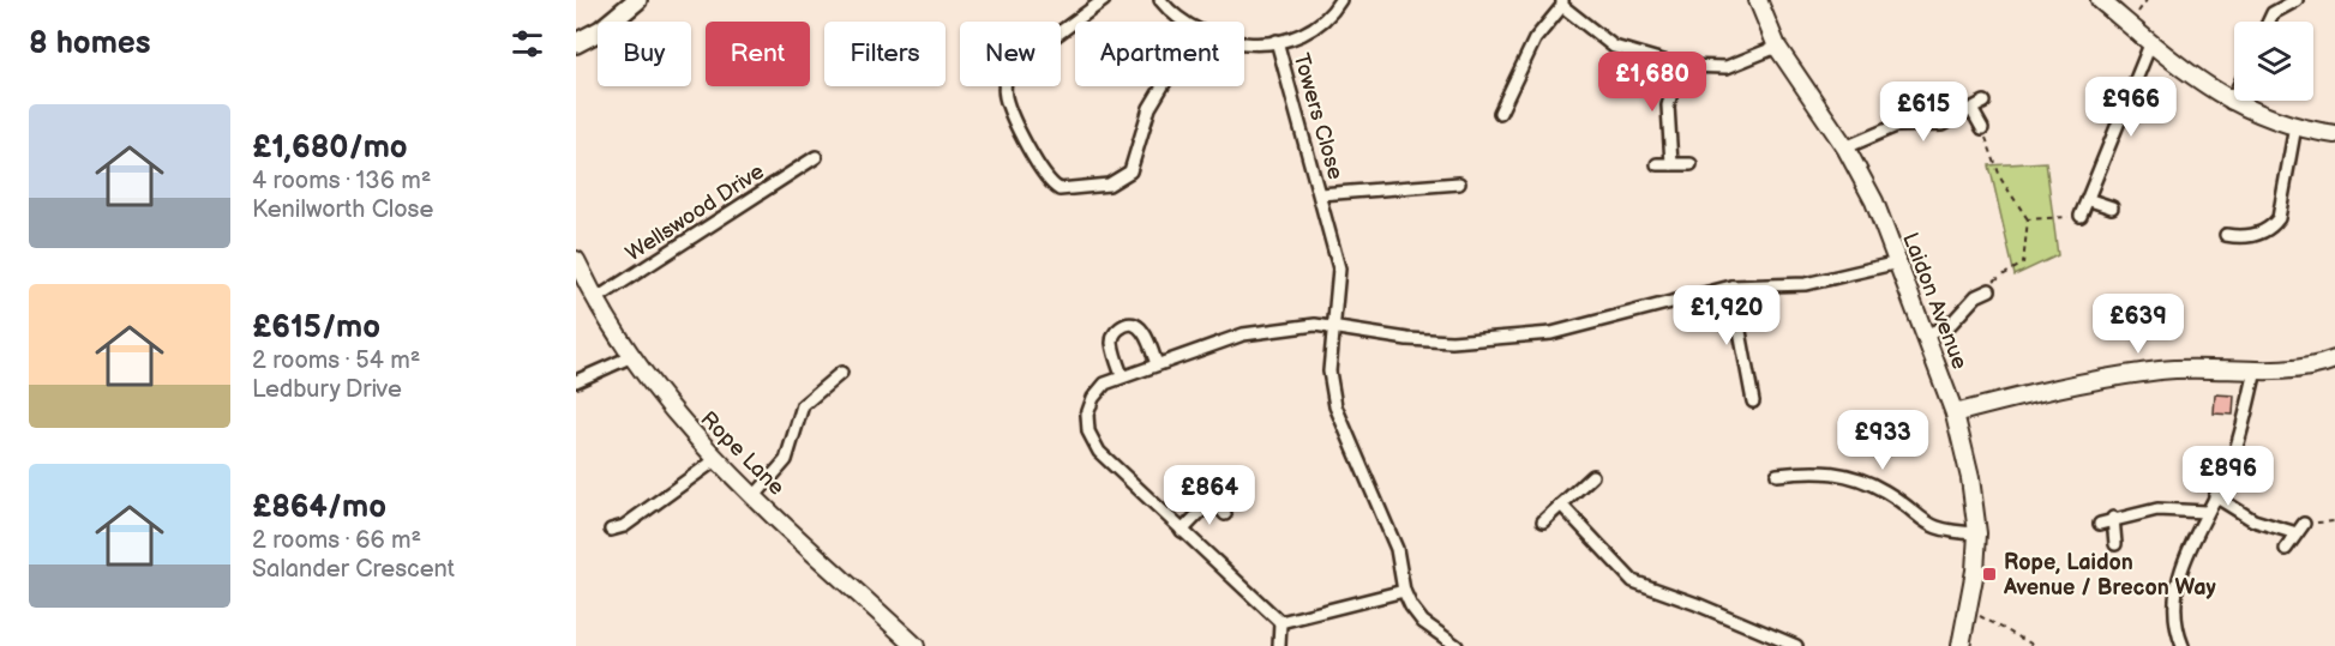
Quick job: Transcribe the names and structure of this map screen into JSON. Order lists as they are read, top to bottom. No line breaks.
{"streets":{"street":["Towers Close","Wellswood Drive","Laidon Avenue","Rope Lane"]},"crossings":[["Wellswood Drive","Rope Lane"]],"places":{"transit":["Rope, Laidon Avenue / Brecon Way"]},"page":{"heading":"8 homes","chip":["Buy","Rent","Filters","New","Apartment"],"price":["£1,680","£966","£615","£1,920","£639","£933","£896","£864"],"list":[{"name":"£1,680/mo","note":"4 rooms · 136 m² · Kenilworth Close"},{"name":"£615/mo","note":"2 rooms · 54 m² · Ledbury Drive"},{"name":"£864/mo","note":"2 rooms · 66 m² · Salander Crescent"}]}}
